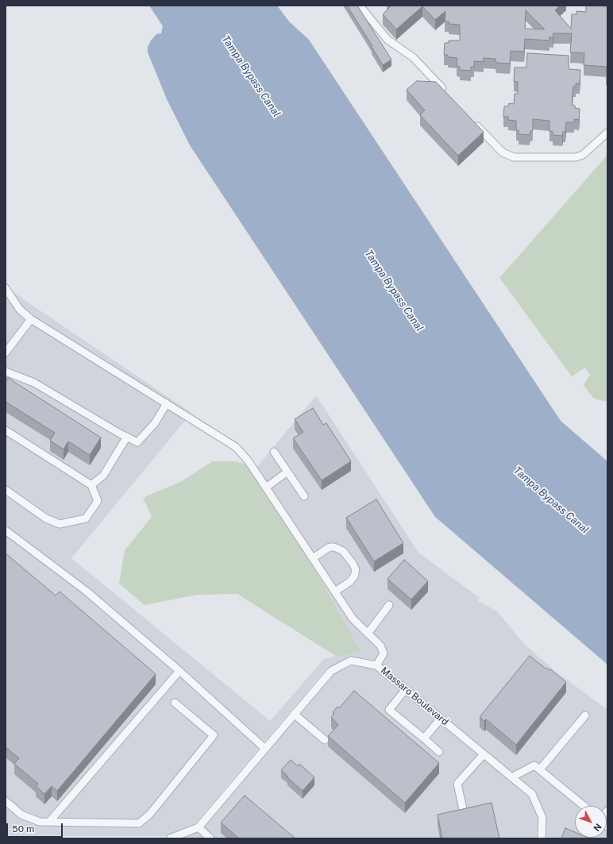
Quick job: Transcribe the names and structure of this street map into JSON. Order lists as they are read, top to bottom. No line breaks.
{"streets":{"street":["Massaro Boulevard"]},"water":["Tampa Bypass Canal"],"scale_bar":"50 m","north":"bottom right"}
